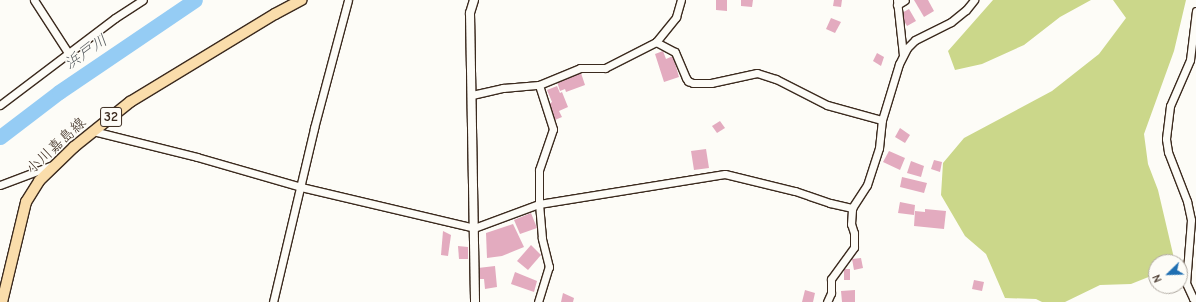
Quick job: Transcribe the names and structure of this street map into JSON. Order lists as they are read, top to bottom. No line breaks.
{"streets":{"main road":["32","小川嘉島線"]},"water":["浜戸川"],"north":"bottom left"}
